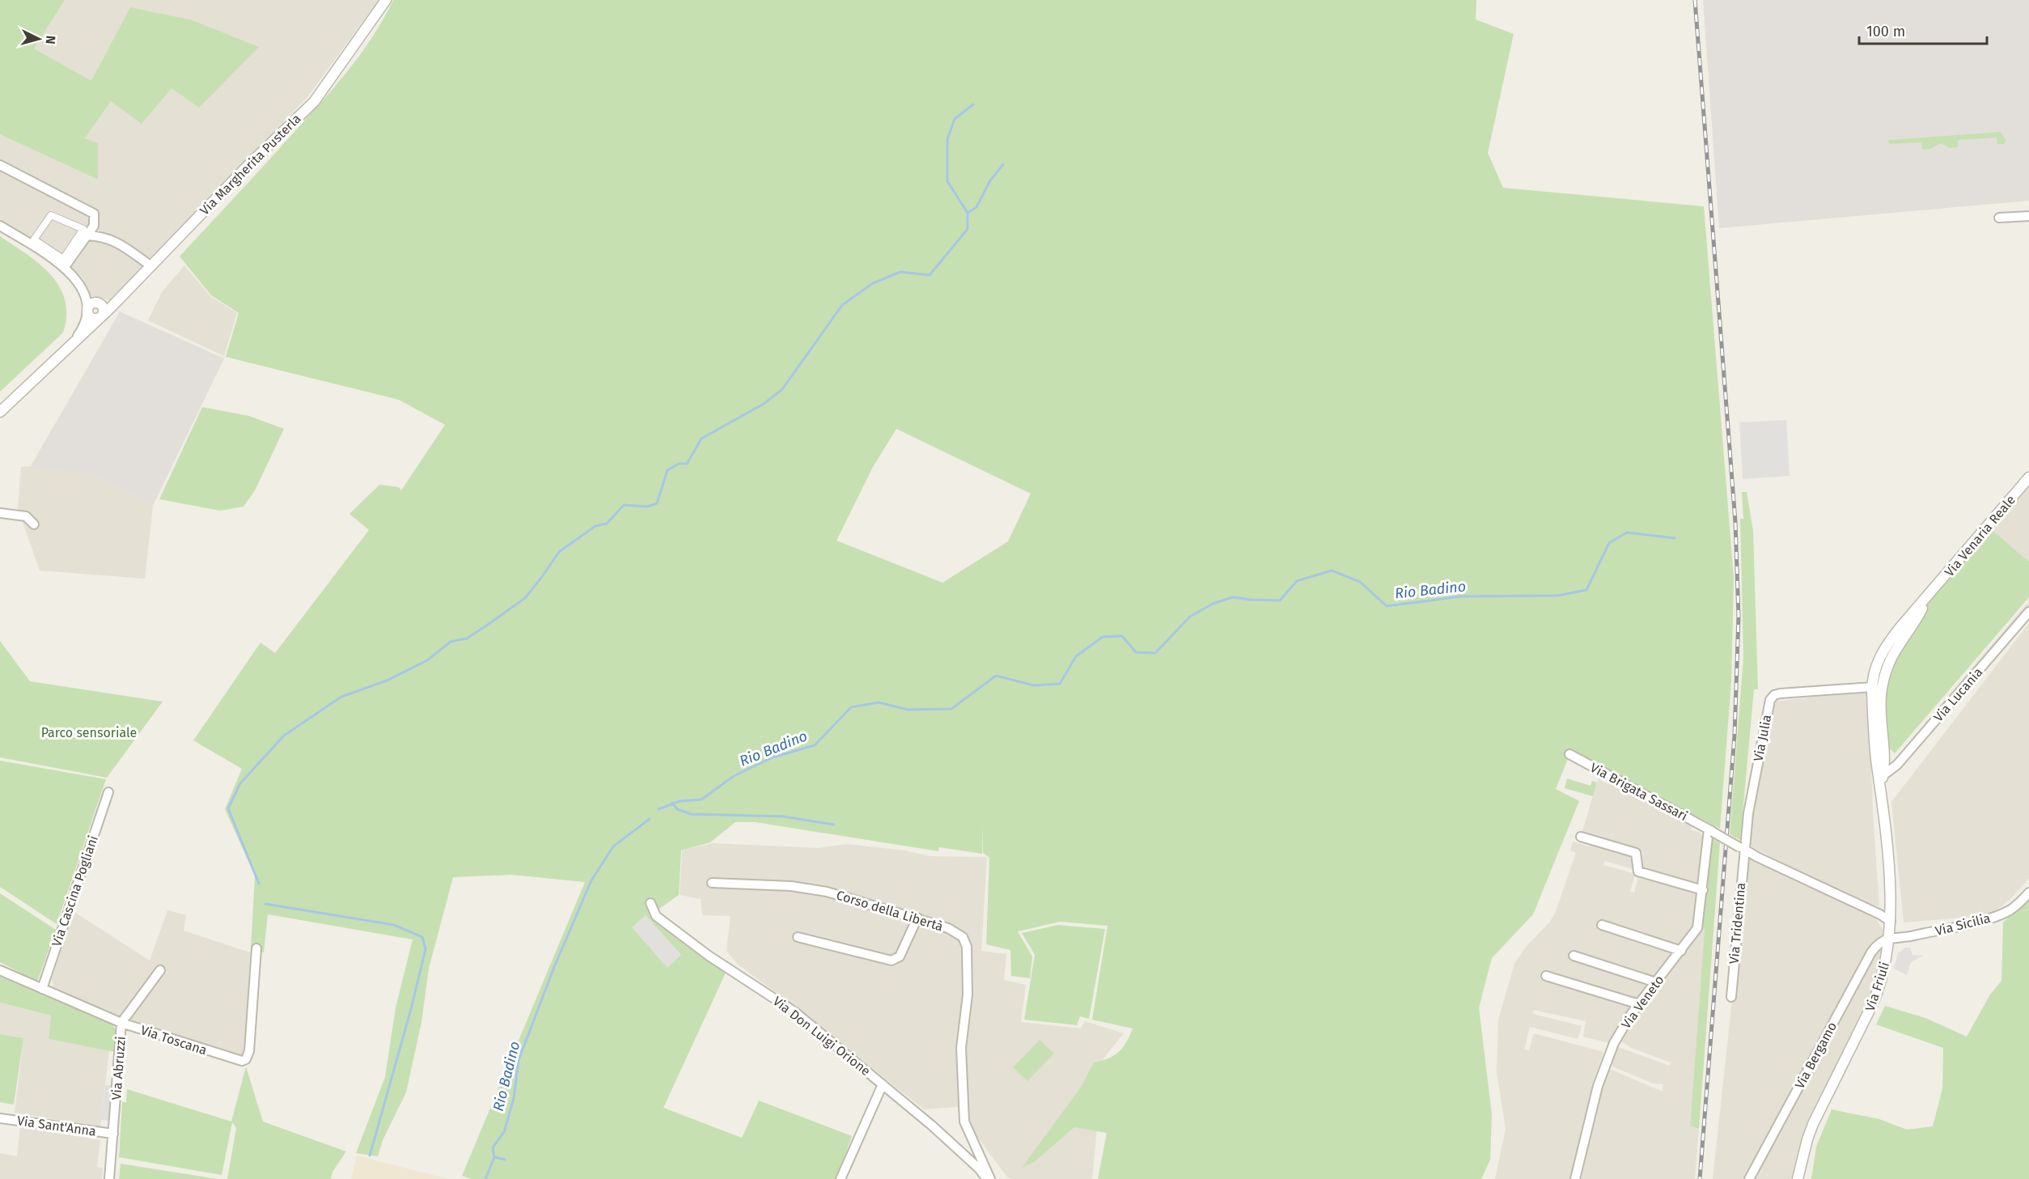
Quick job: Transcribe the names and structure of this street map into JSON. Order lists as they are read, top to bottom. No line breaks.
{"streets":{"street":["Via Margherita Pusterla","Via Venaria Reale","Via Lucania","Via Julia","Via Brigata Sassari","Via Cascina Pogliani","Corso della Libertà","Via Tridentina","Via Sicilia","Via Friuli","Via Veneto","Via Don Luigi Orione","Via Toscana","Via Bergamo","Via Abruzzi","Via Sant'Anna"]},"crossings":[["Via Venaria Reale","Via Friuli"],["Via Lucania","Via Friuli"],["Via Julia","Via Tridentina"],["Via Julia","Via Friuli"],["Via Brigata Sassari","Via Veneto"],["Via Cascina Pogliani","Via Toscana"],["Corso della Libertà","Via Don Luigi Orione"],["Via Sicilia","Via Friuli"],["Via Sicilia","Via Bergamo"],["Via Friuli","Via Bergamo"],["Via Toscana","Via Abruzzi"],["Via Abruzzi","Via Sant'Anna"]],"water":["Rio Badino"],"parks":["Parco sensoriale"],"scale_bar":"100 m","north":"right"}
